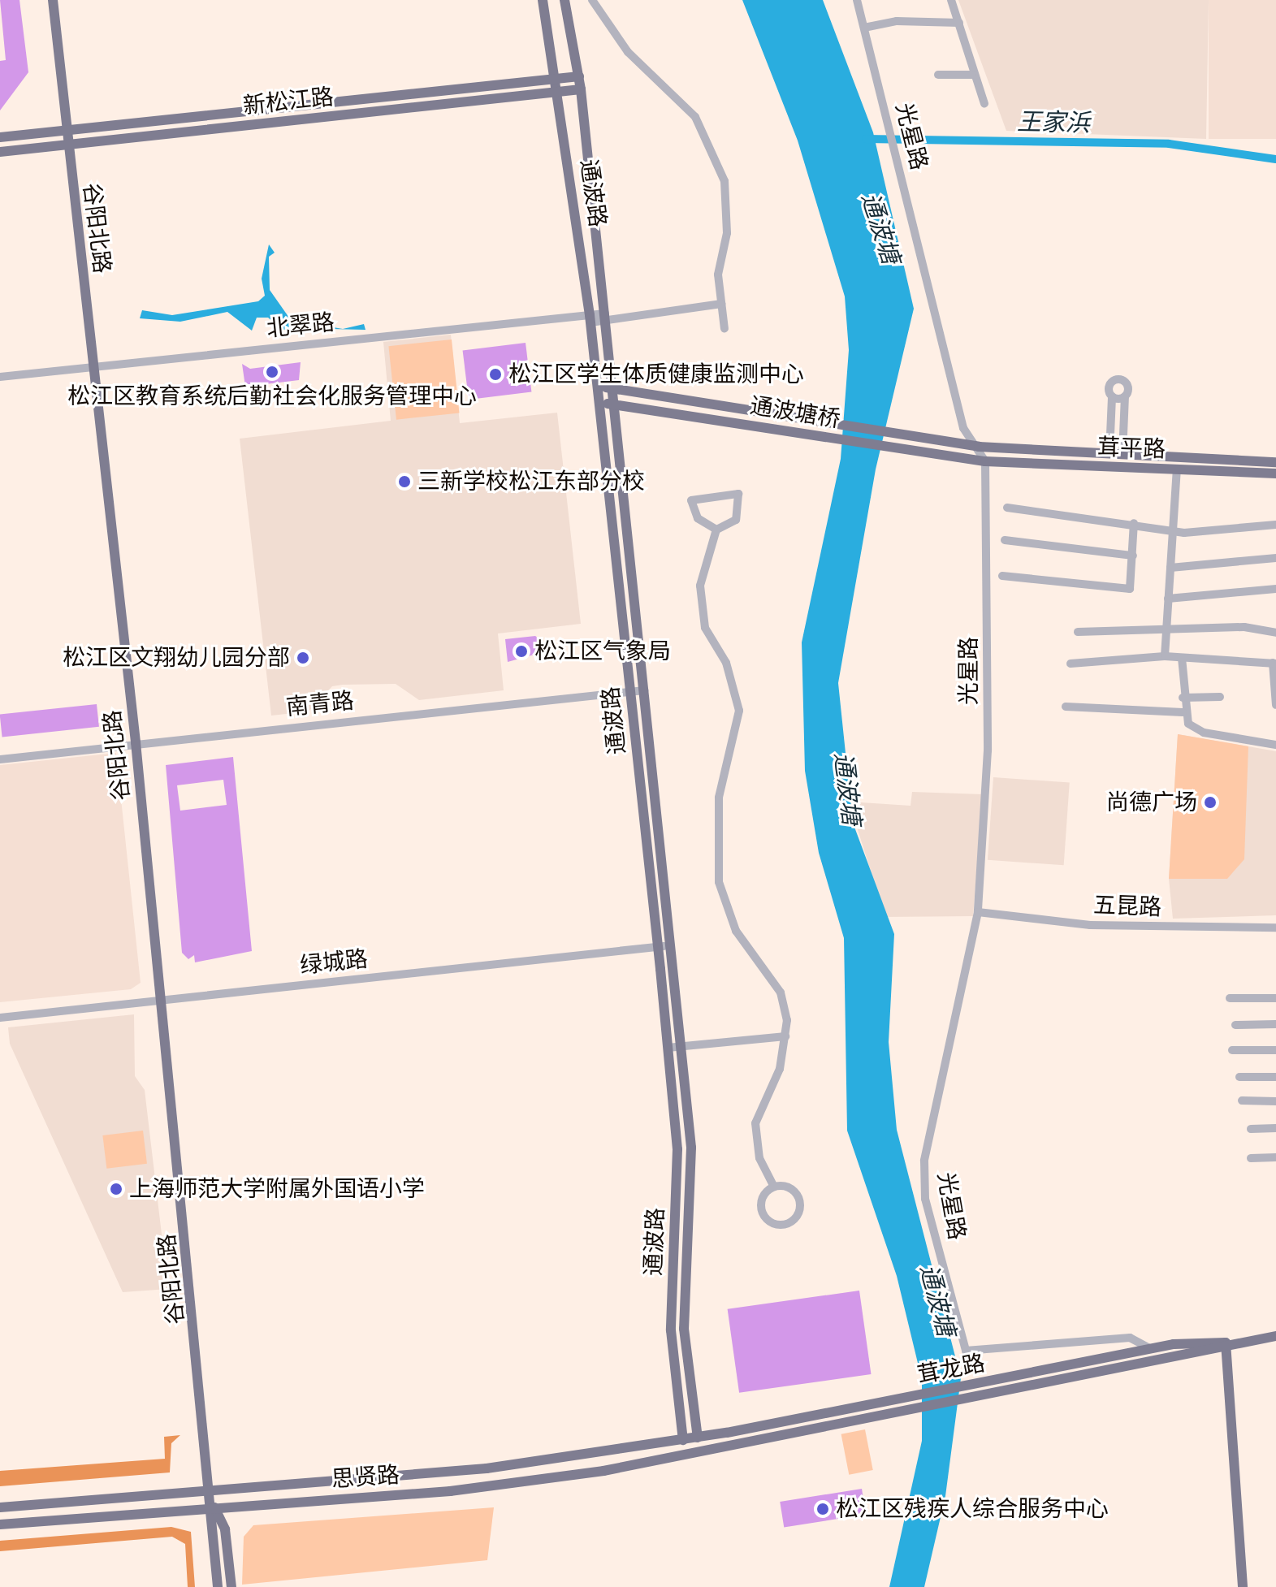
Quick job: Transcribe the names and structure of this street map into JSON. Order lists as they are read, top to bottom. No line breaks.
{"streets":{"main road":["新松江路","通波路","谷阳北路","通波塘桥","茸平路","茸龙路","思贤路"],"street":["光星路","北翠路","南青路","五昆路","绿城路"]},"crossings":[["新松江路","通波路"],["新松江路","谷阳北路"],["光星路","通波塘桥"],["光星路","茸平路"],["光星路","五昆路"],["光星路","茸龙路"],["通波路","北翠路"],["通波路","通波塘桥"],["通波路","南青路"],["通波路","绿城路"],["通波路","茸龙路"],["通波路","思贤路"],["谷阳北路","北翠路"],["谷阳北路","南青路"],["谷阳北路","绿城路"],["谷阳北路","思贤路"],["通波塘桥","茸平路"],["茸龙路","思贤路"]],"water":["王家浜","通波塘"],"places":["松江区教育系统后勤社会化服务管理中心","松江区学生体质健康监测中心","三新学校松江东部分校","松江区气象局","松江区文翔幼儿园分部","尚德广场","上海师范大学附属外国语小学","松江区残疾人综合服务中心"]}
